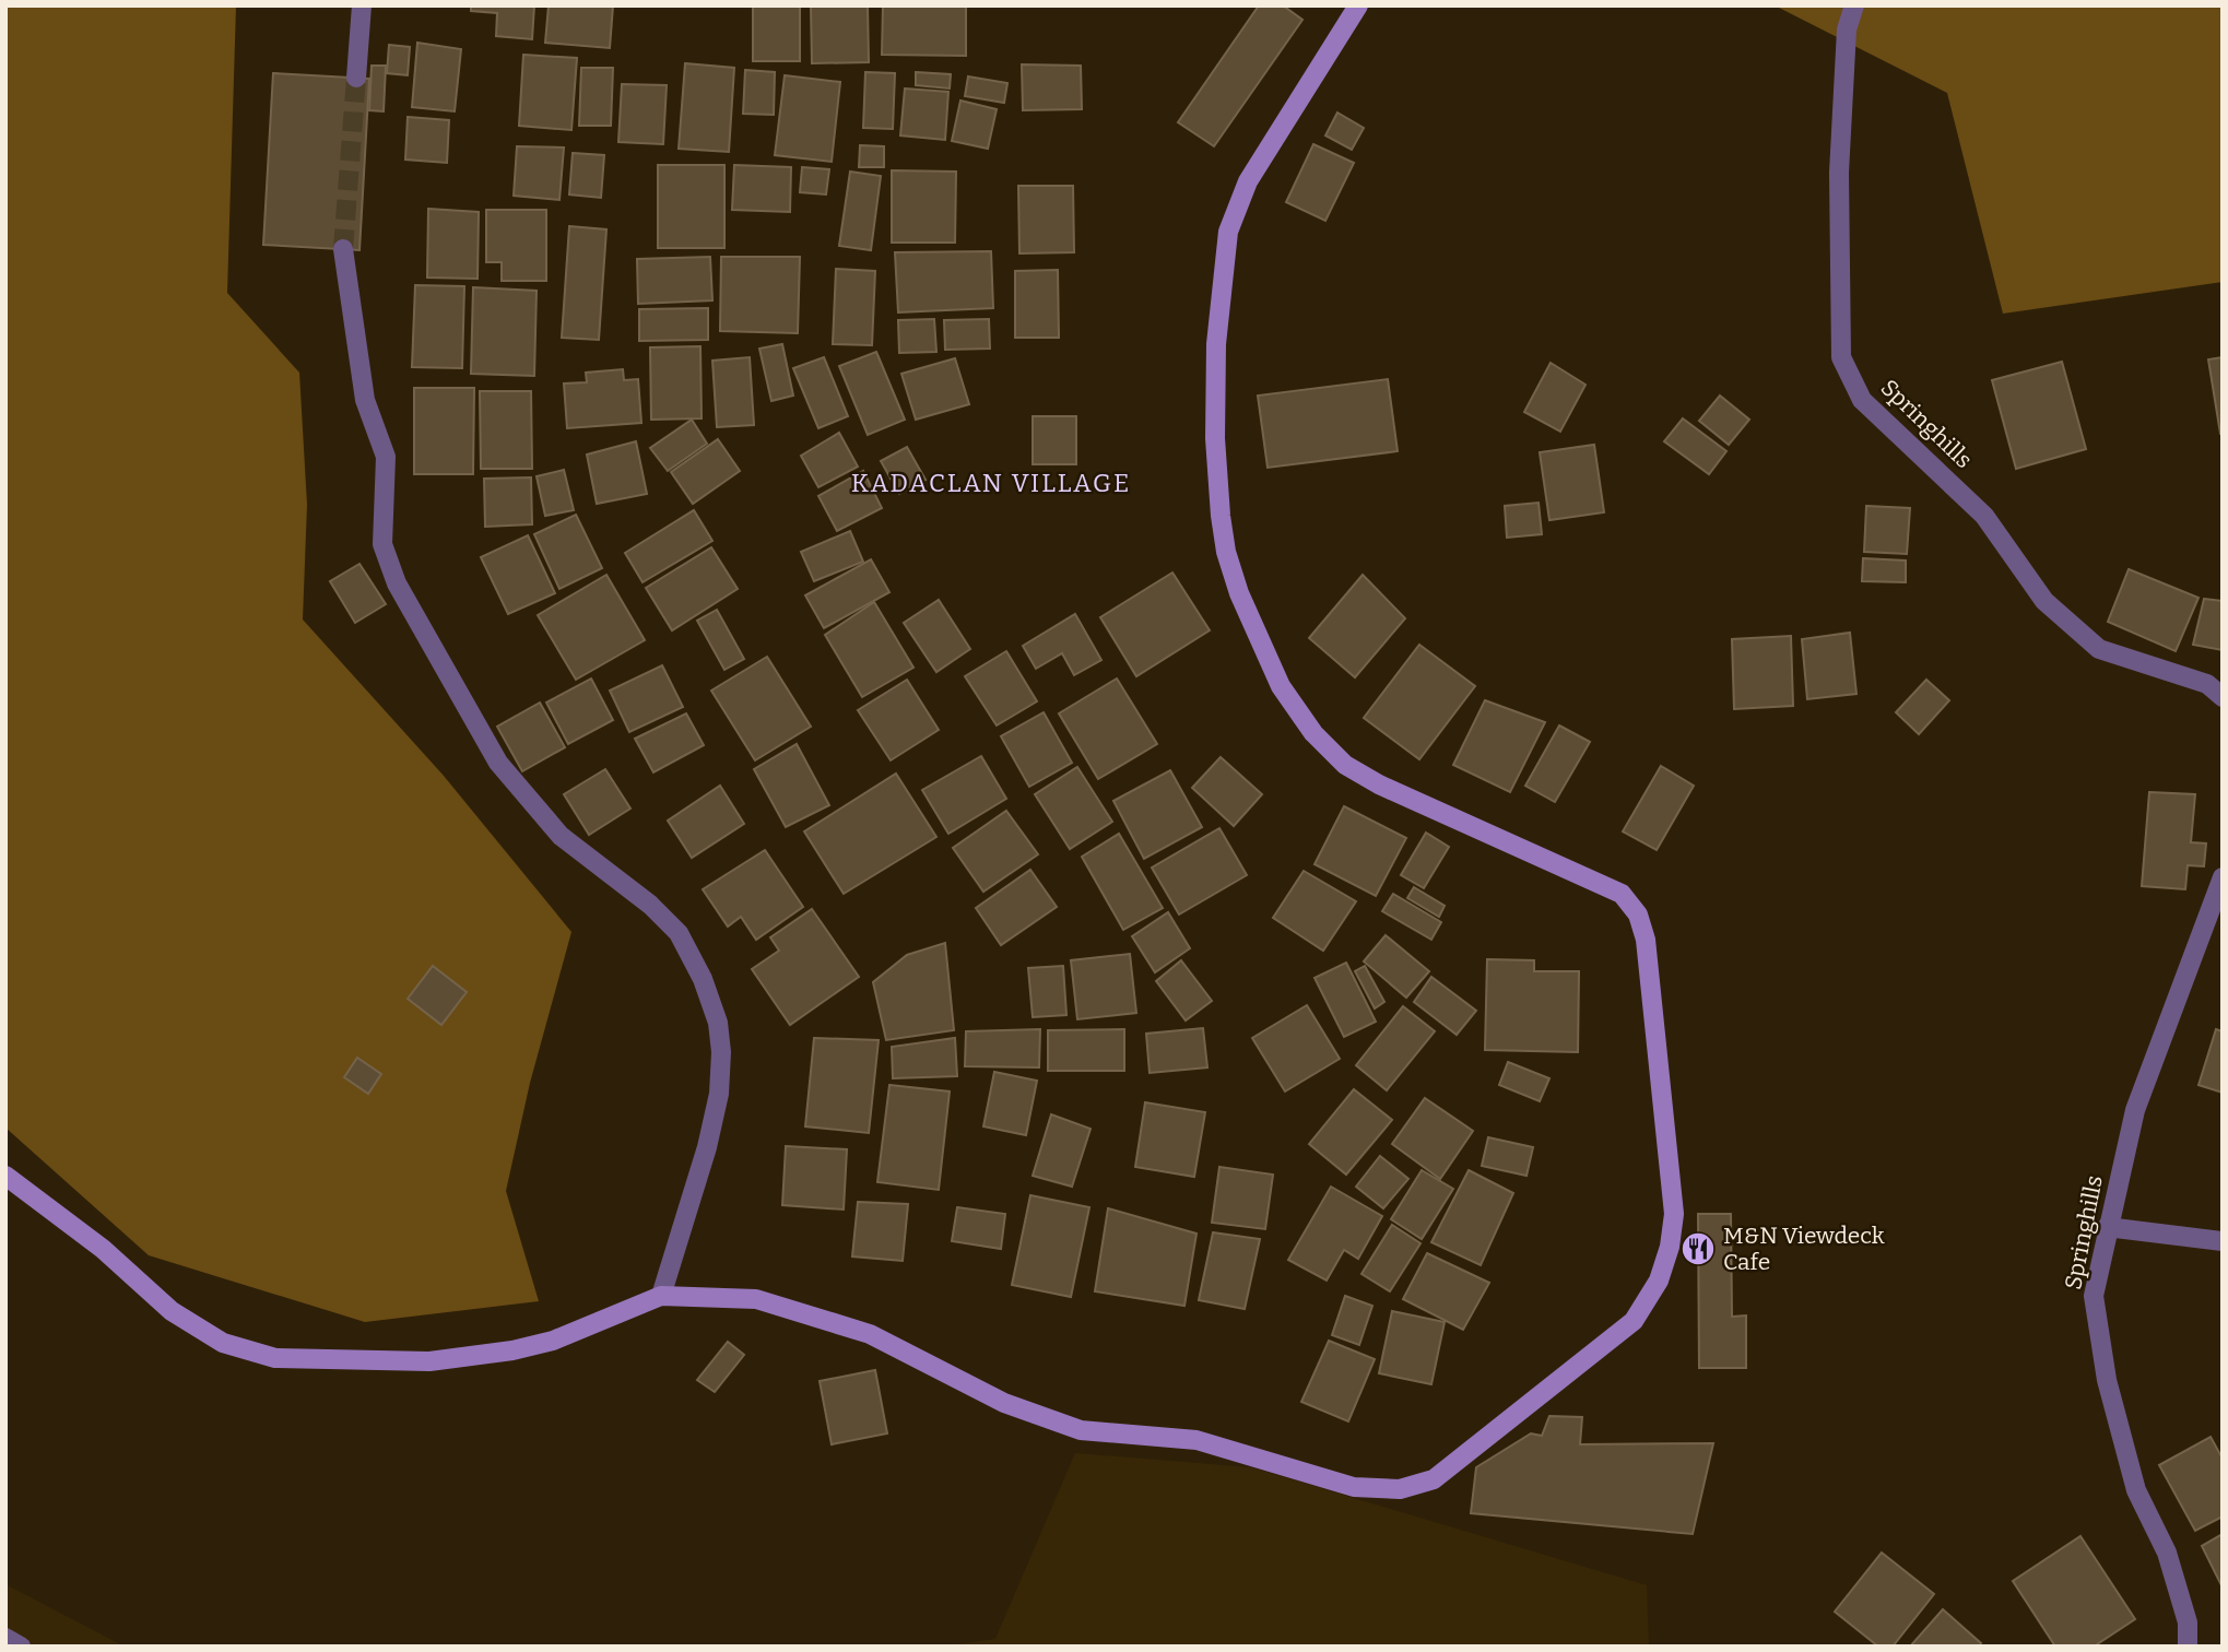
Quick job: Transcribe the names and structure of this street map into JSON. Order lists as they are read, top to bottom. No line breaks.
{"streets":{"street":["Springhills"]},"districts":["KADACLAN VILLAGE"],"places":{"restaurant":["M&N Viewdeck Cafe"]}}
